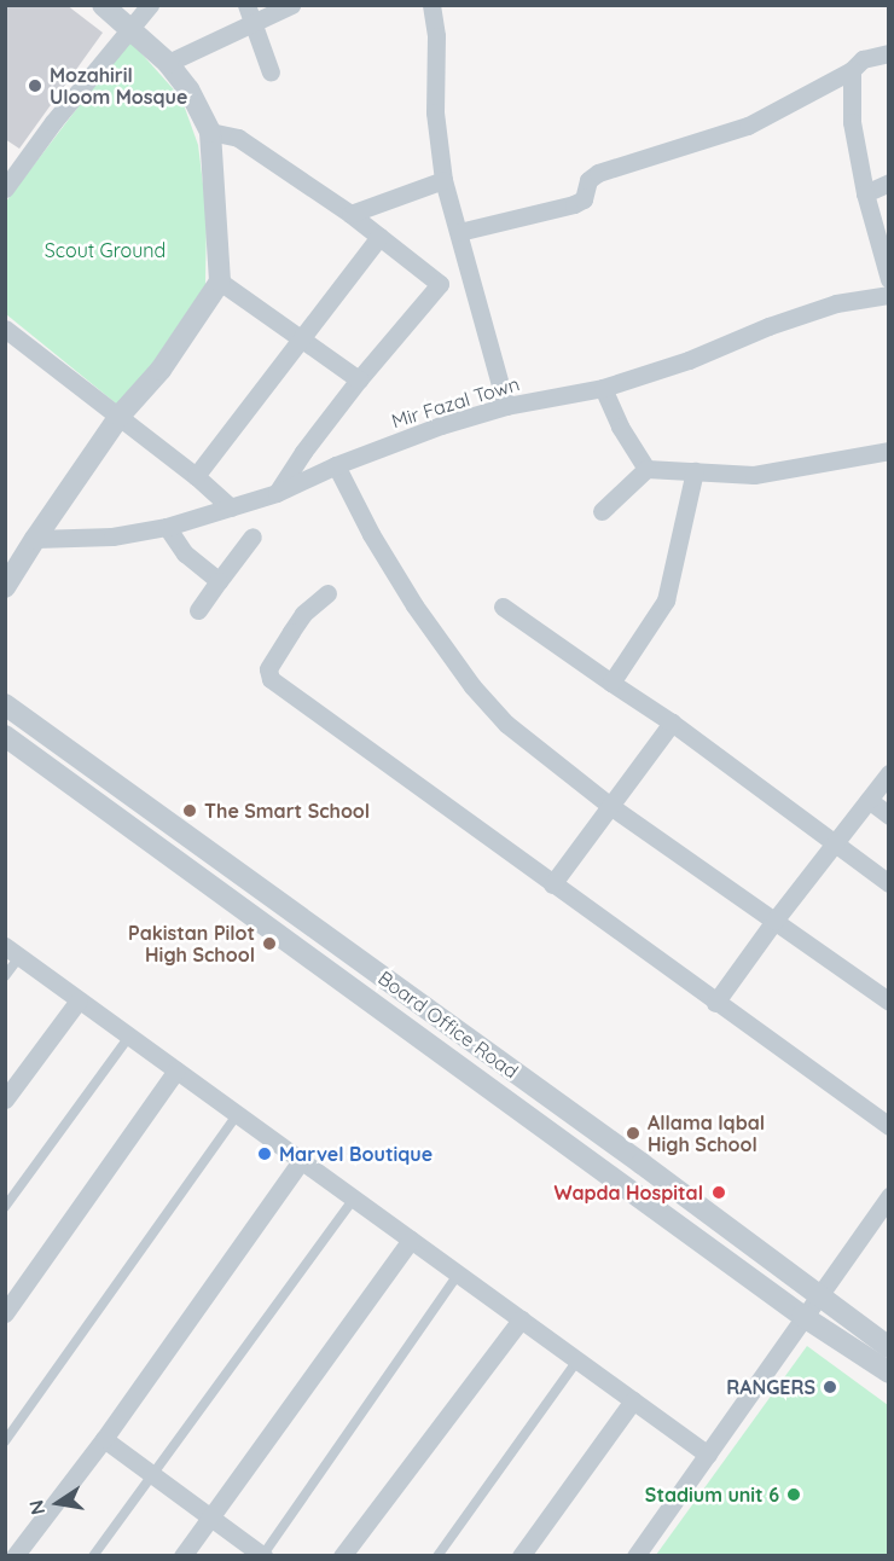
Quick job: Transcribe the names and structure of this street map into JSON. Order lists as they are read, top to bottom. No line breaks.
{"streets":{"street":["Mir Fazal Town","Board Office Road"]},"parks":["Scout Ground"],"places":["Mozahiril Uloom Mosque","The Smart School","Pakistan Pilot High School","Allama Iqbal High School","Marvel Boutique","Wapda Hospital","RANGERS","Stadium unit 6"],"north":"left"}
